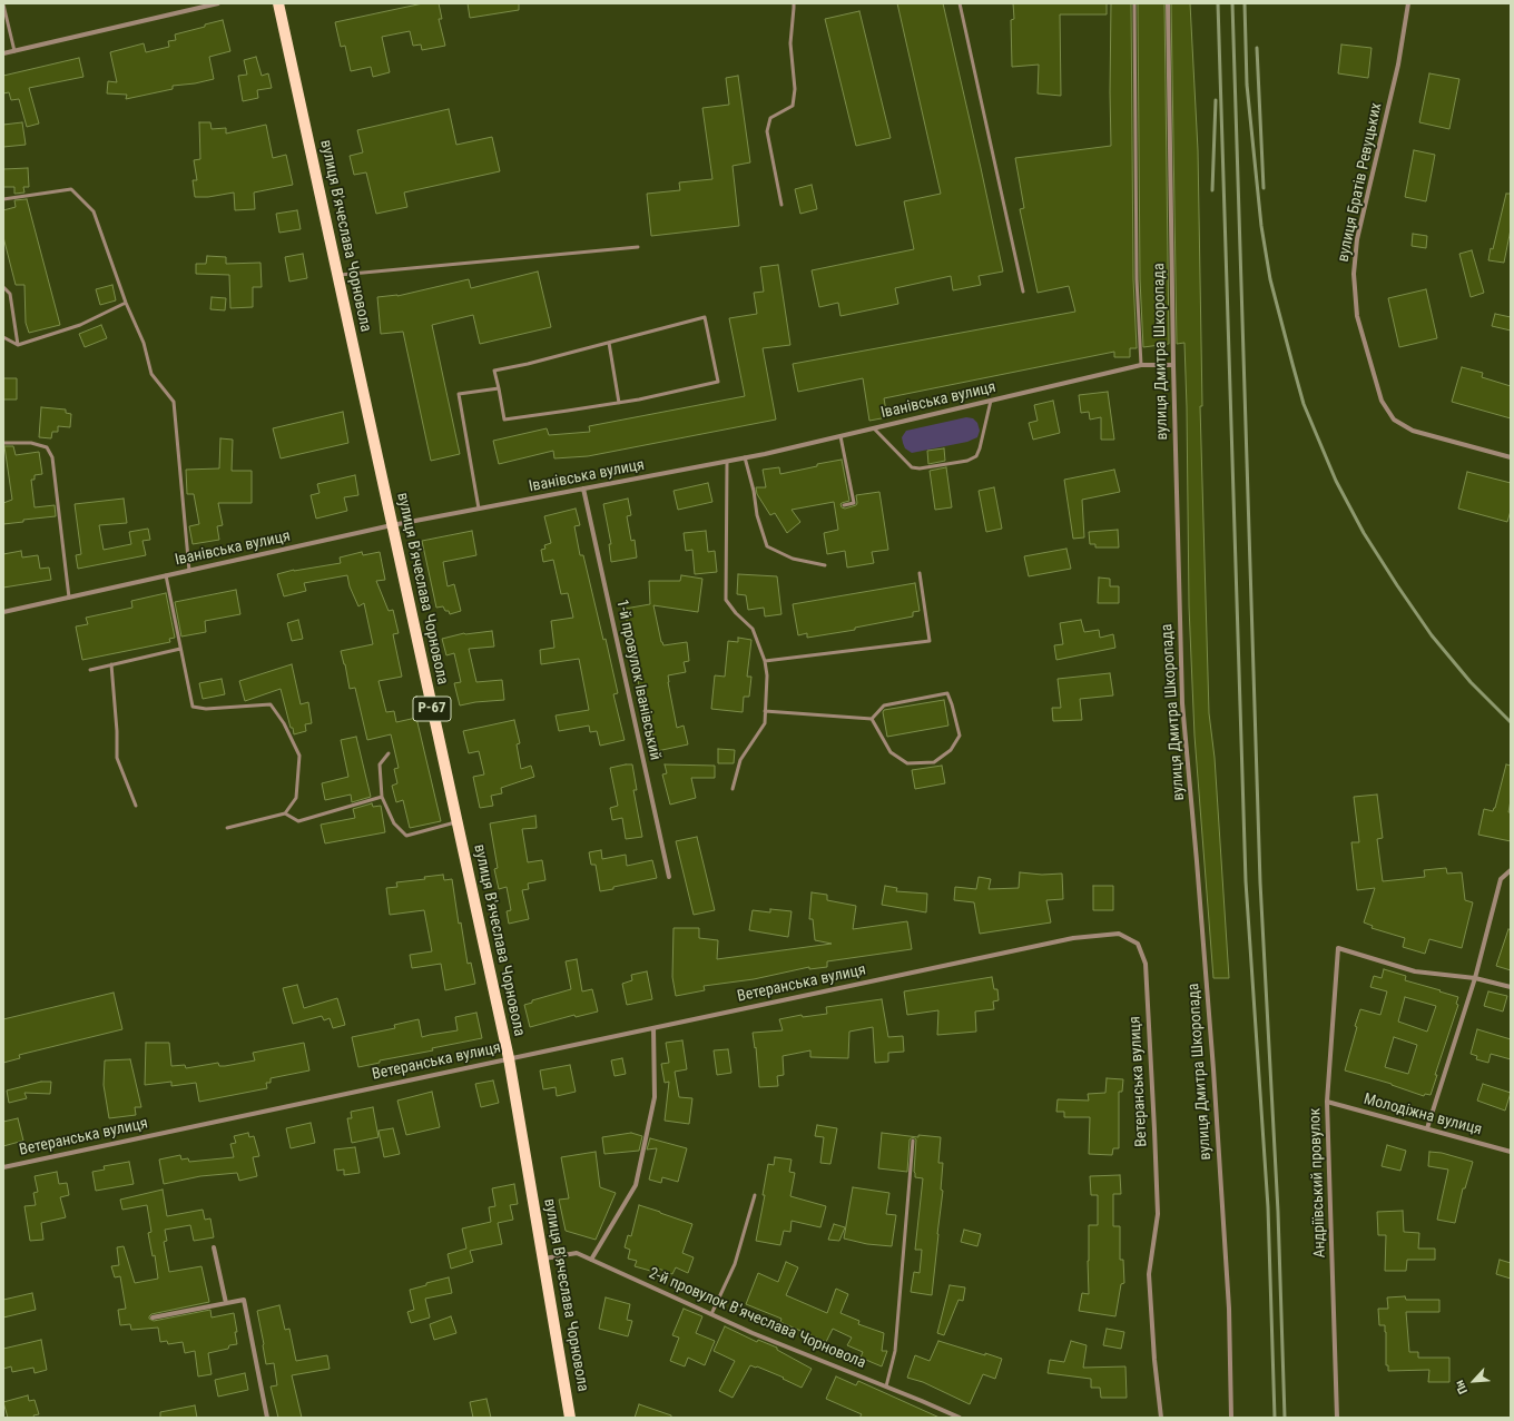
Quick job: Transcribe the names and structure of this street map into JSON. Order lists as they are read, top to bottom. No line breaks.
{"streets":{"main road":["вулиця В'ячеслава Чорновола","Р-67"],"street":["вулиця Братів Ревуцьких","вулиця Дмитра Шкоропада","Іванівська вулиця","1-й провулок Іванівський","Ветеранська вулиця","Молодіжна вулиця","Андріївський провулок","2-й провулок В'ячеслава Чорновола"]},"crossings":[["вулиця В'ячеслава Чорновола","Іванівська вулиця"],["вулиця В'ячеслава Чорновола","Ветеранська вулиця"],["вулиця В'ячеслава Чорновола","2-й провулок В'ячеслава Чорновола"],["вулиця Дмитра Шкоропада","Іванівська вулиця"],["Іванівська вулиця","1-й провулок Іванівський"],["Молодіжна вулиця","Андріївський провулок"]],"north":"bottom left"}
